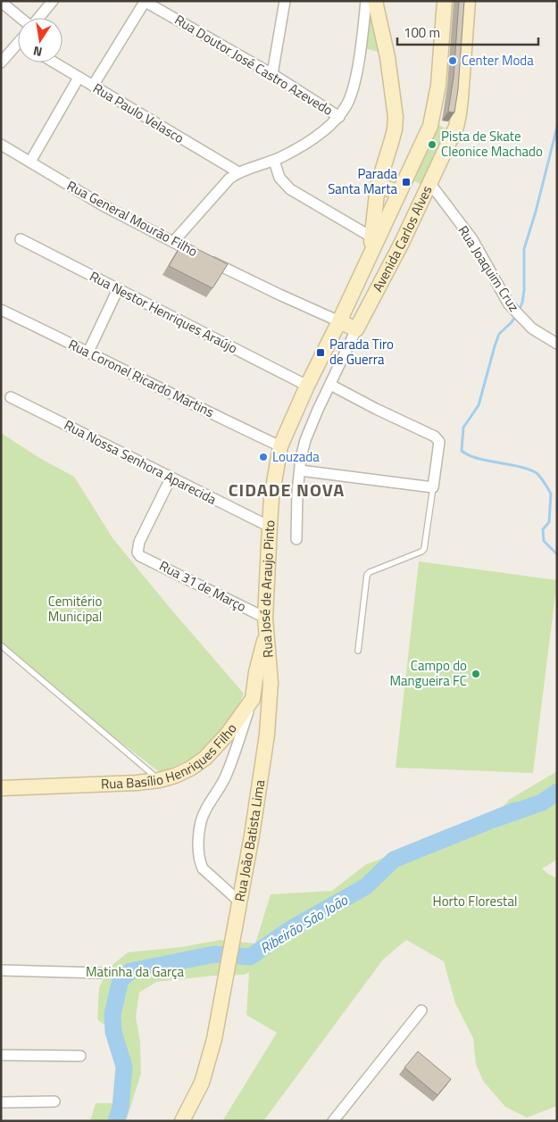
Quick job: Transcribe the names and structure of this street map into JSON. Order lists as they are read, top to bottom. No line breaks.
{"streets":{"main road":["Avenida Carlos Alves","Rua José de Araujo Pinto","Rua Basílio Henriques Filho","Rua João Batista Lima"],"street":["Rua Doutor José Castro Azevedo","Rua Paulo Velasco","Rua General Mourão Filho","Rua Joaquim Cruz","Rua Nestor Henriques Araújo","Rua Coronel Ricardo Martins","Rua Nossa Senhora Aparecida","Rua 31 de Março"]},"crossings":[["Rua General Mourão Filho","Avenida Carlos Alves"],["Rua General Mourão Filho","Rua José de Araujo Pinto"],["Avenida Carlos Alves","Rua Joaquim Cruz"],["Avenida Carlos Alves","Rua José de Araujo Pinto"],["Rua Nestor Henriques Araújo","Rua José de Araujo Pinto"],["Rua Coronel Ricardo Martins","Rua José de Araujo Pinto"],["Rua Nossa Senhora Aparecida","Rua 31 de Março"],["Rua Nossa Senhora Aparecida","Rua José de Araujo Pinto"],["Rua 31 de Março","Rua José de Araujo Pinto"],["Rua José de Araujo Pinto","Rua Basílio Henriques Filho"],["Rua José de Araujo Pinto","Rua João Batista Lima"]],"districts":["CIDADE NOVA"],"water":["Ribeirão São João"],"parks":["Cemitério Municipal","Horto Florestal","Matinha da Garça"],"places":{"other":["Center Moda","Pista de Skate Cleonice Machado","Louzada","Campo do Mangueira FC"],"transit":["Parada Santa Marta","Parada Tiro de Guerra"]},"scale_bar":"100 m","north":"bottom"}
